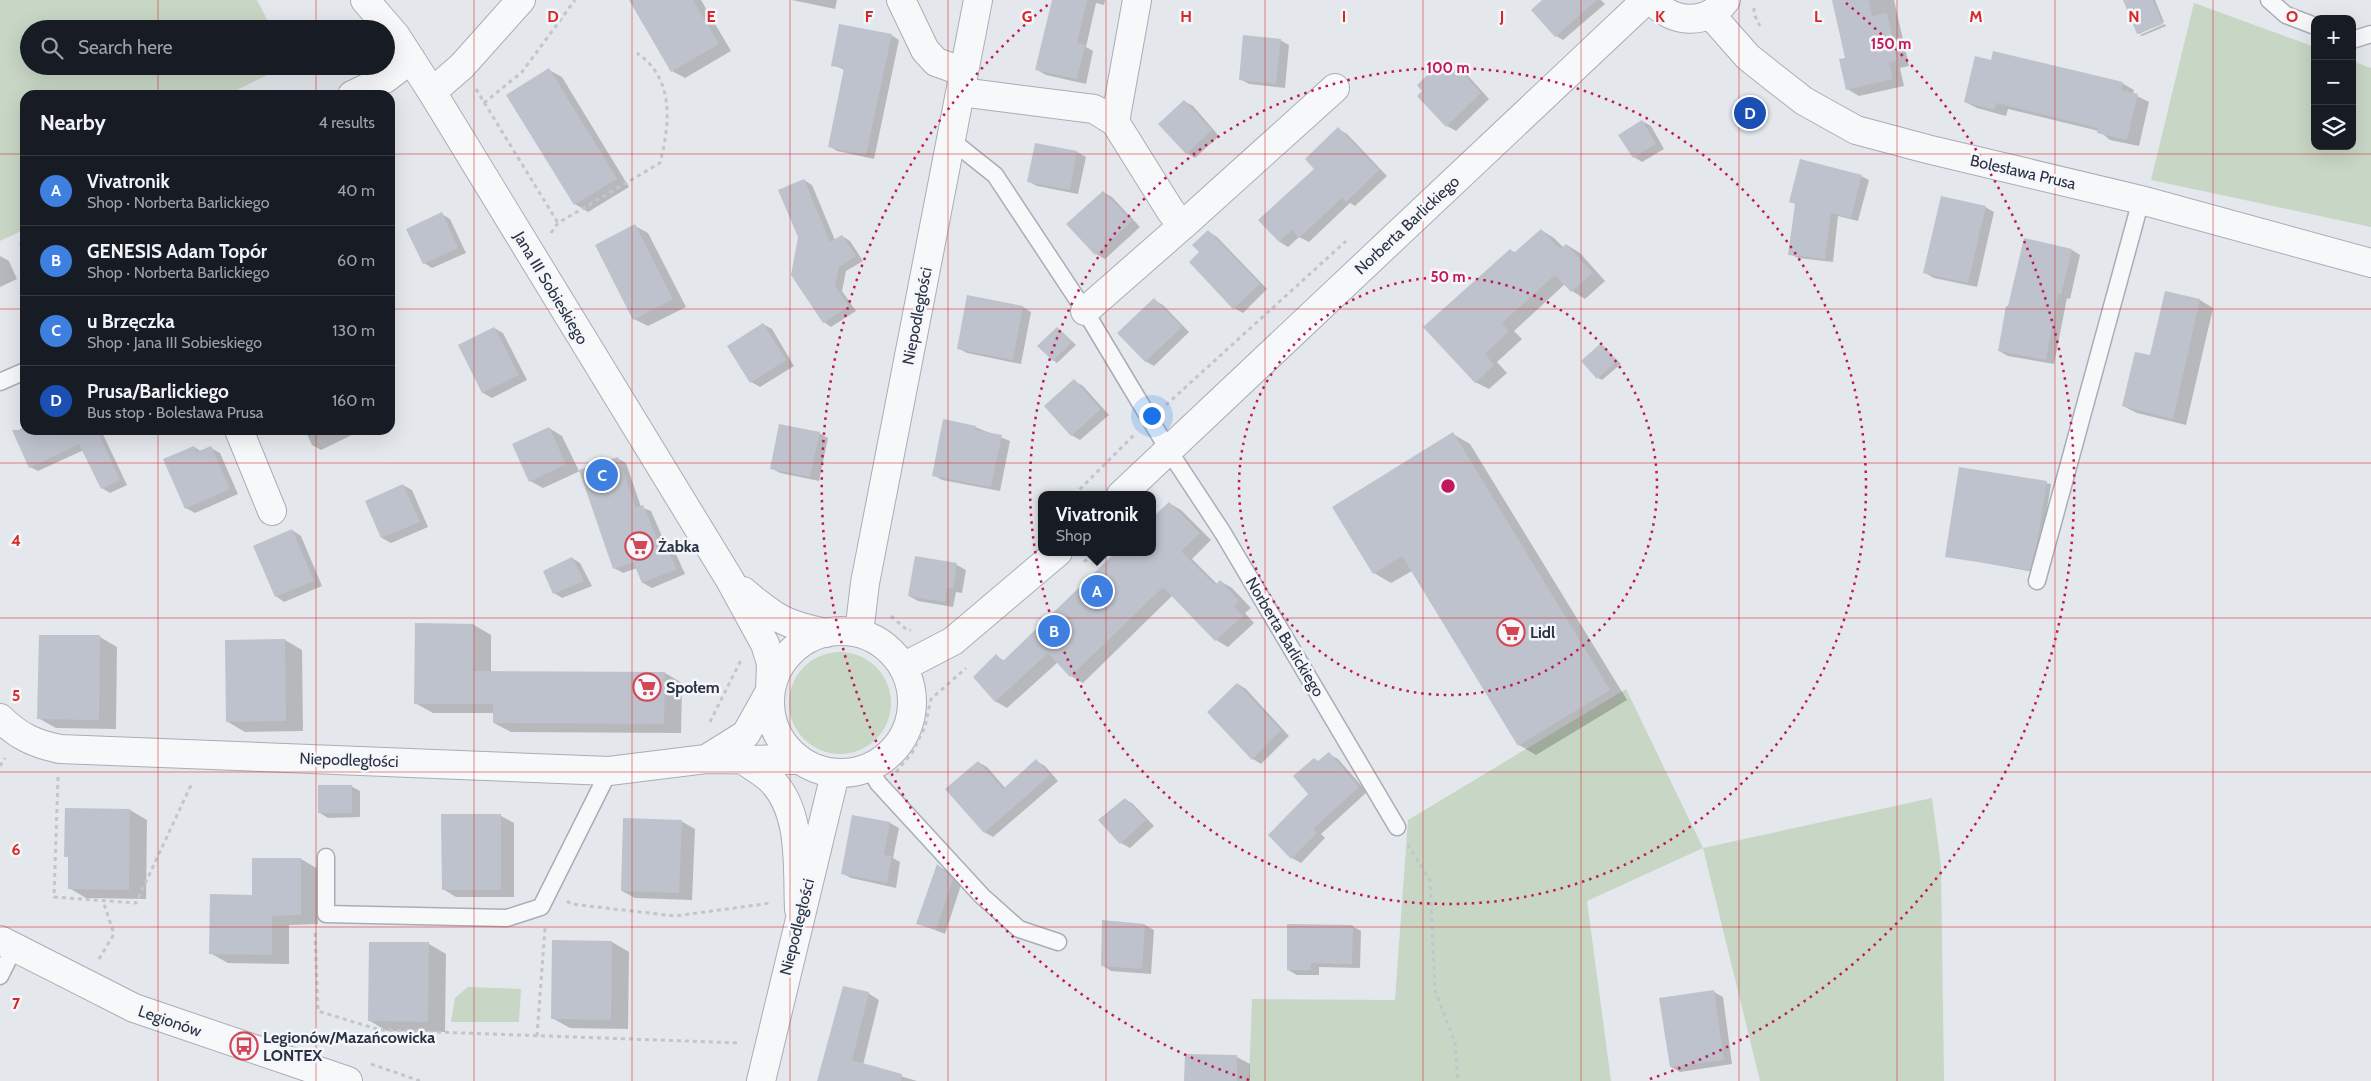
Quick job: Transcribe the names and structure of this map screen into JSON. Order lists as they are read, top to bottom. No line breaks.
{"streets":{"street":["Bolesława Prusa","Norberta Barlickiego","Jana III Sobieskiego","Niepodległości","Legionów"]},"crossings":[["Jana III Sobieskiego","Niepodległości"]],"places":{"supermarket":["Żabka","Lidl","Społem"],"bus stop":["Legionów/Mazańcowicka LONTEX"]},"page":{"map_buttons":["+","−"],"search":"Search here","heading":["Nearby","4 results"],"pins":["D","C","A","B"],"list":[{"mark":"A","name":"Vivatronik","note":"Shop · Norberta Barlickiego","value":"40 m"},{"mark":"B","name":"GENESIS Adam Topór","note":"Shop · Norberta Barlickiego","value":"60 m"},{"mark":"C","name":"u Brzęczka","note":"Shop · Jana III Sobieskiego","value":"130 m"},{"mark":"D","name":"Prusa/Barlickiego","note":"Bus stop · Bolesława Prusa","value":"160 m"}],"popup":["Vivatronik","Shop"]},"grid":{"columns":["D","E","F","G","H","I","J","K","L","M","N","O"],"rows":["4","5","6","7"]},"rings":["150 m","100 m","50 m"]}
